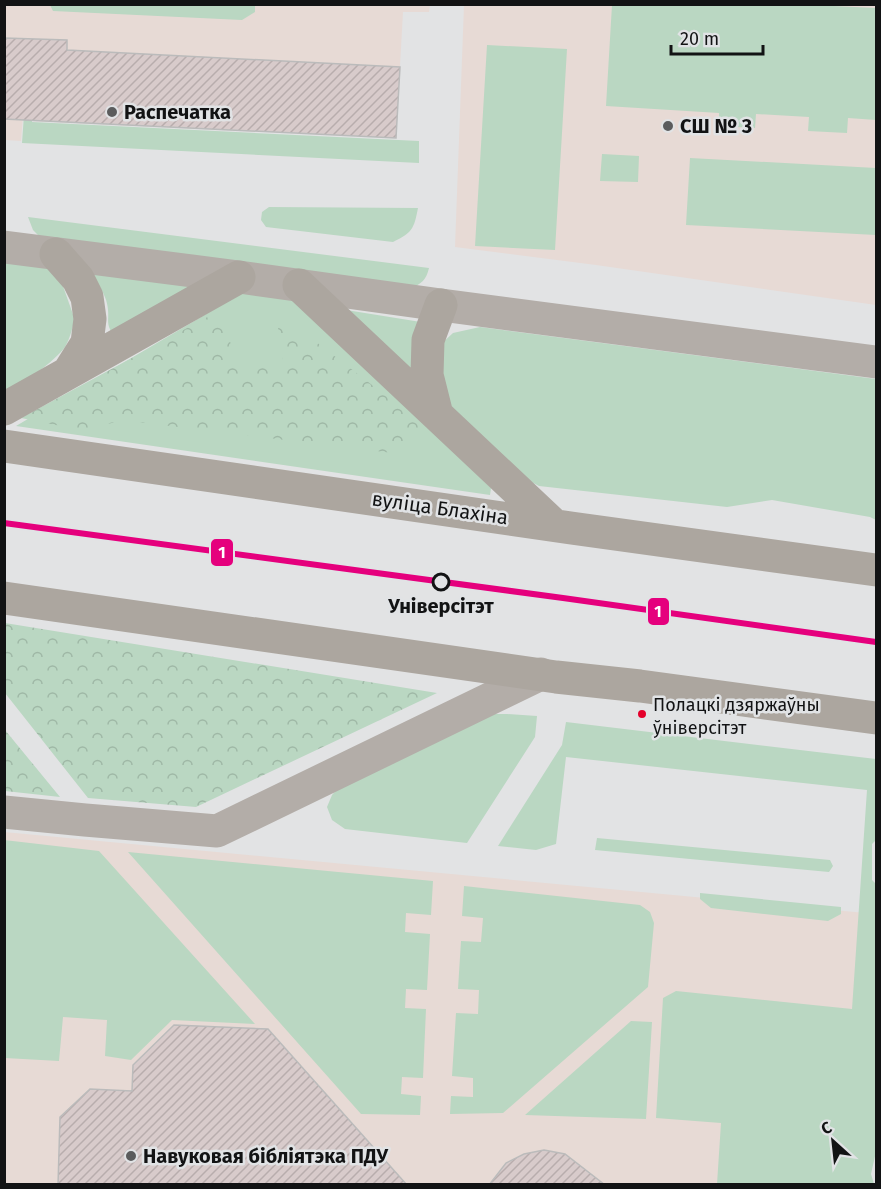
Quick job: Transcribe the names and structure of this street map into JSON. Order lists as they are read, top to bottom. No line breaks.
{"streets":{"main road":["вуліца Блахіна"]},"places":["Распечатка","СШ № 3","Універсітэт","Полацкі дзяржаўны ўніверсітэт","Навуковая бібліятэка ПДУ"],"lines":["transit line 1"],"scale_bar":"20 m","north":"top left"}
